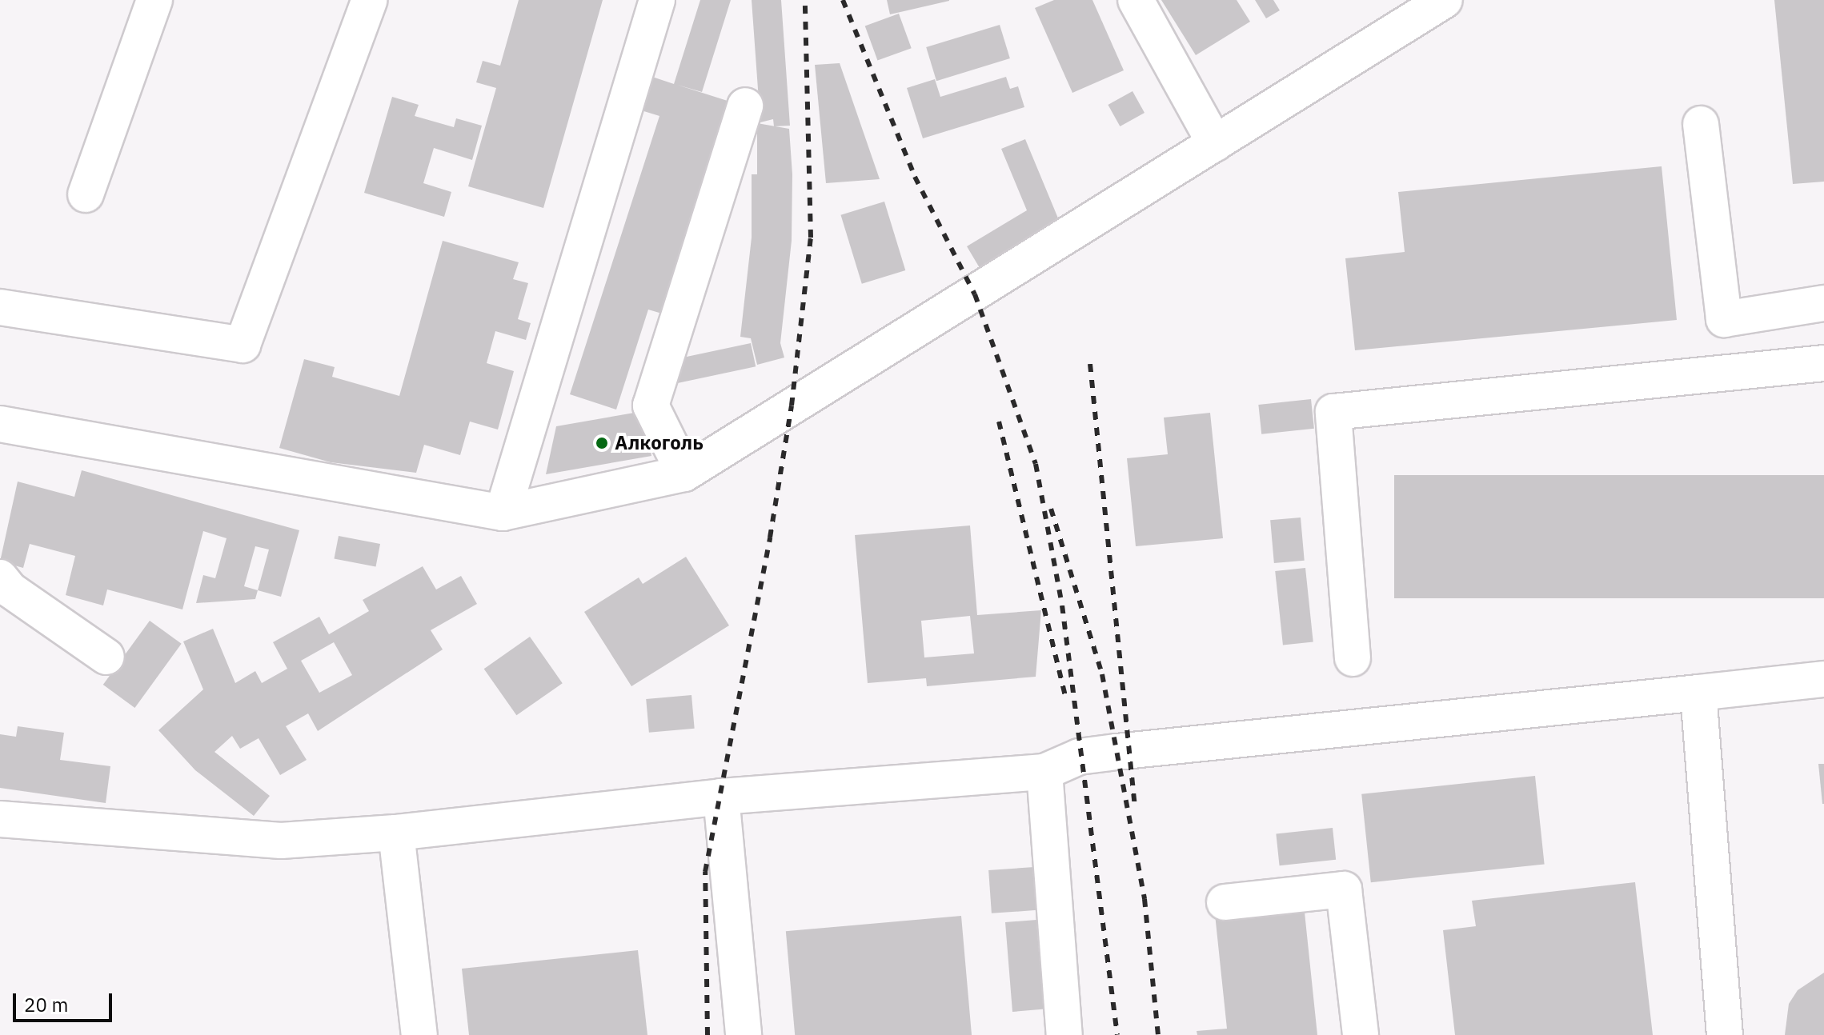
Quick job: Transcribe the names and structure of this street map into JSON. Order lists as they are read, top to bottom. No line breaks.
{"places":["Алкоголь"],"scale_bar":"20 m"}
